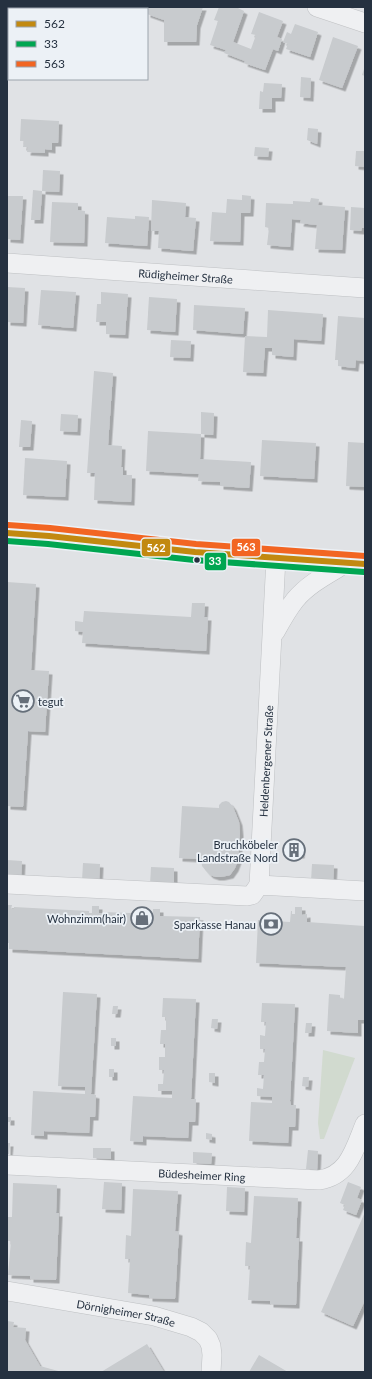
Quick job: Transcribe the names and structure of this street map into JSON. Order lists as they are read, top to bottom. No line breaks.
{"streets":{"street":["Rüdigheimer Straße","Heldenbergener Straße","Büdesheimer Ring","Dörnigheimer Straße"]},"places":{"supermarket":["tegut"],"building":["Bruchköbeler Landstraße Nord"],"shop":["Wohnzimm(hair)"],"bank":["Sparkasse Hanau"]},"lines":["transit line 563","transit line 562","transit line 33"],"legend":["562","33","563"]}
